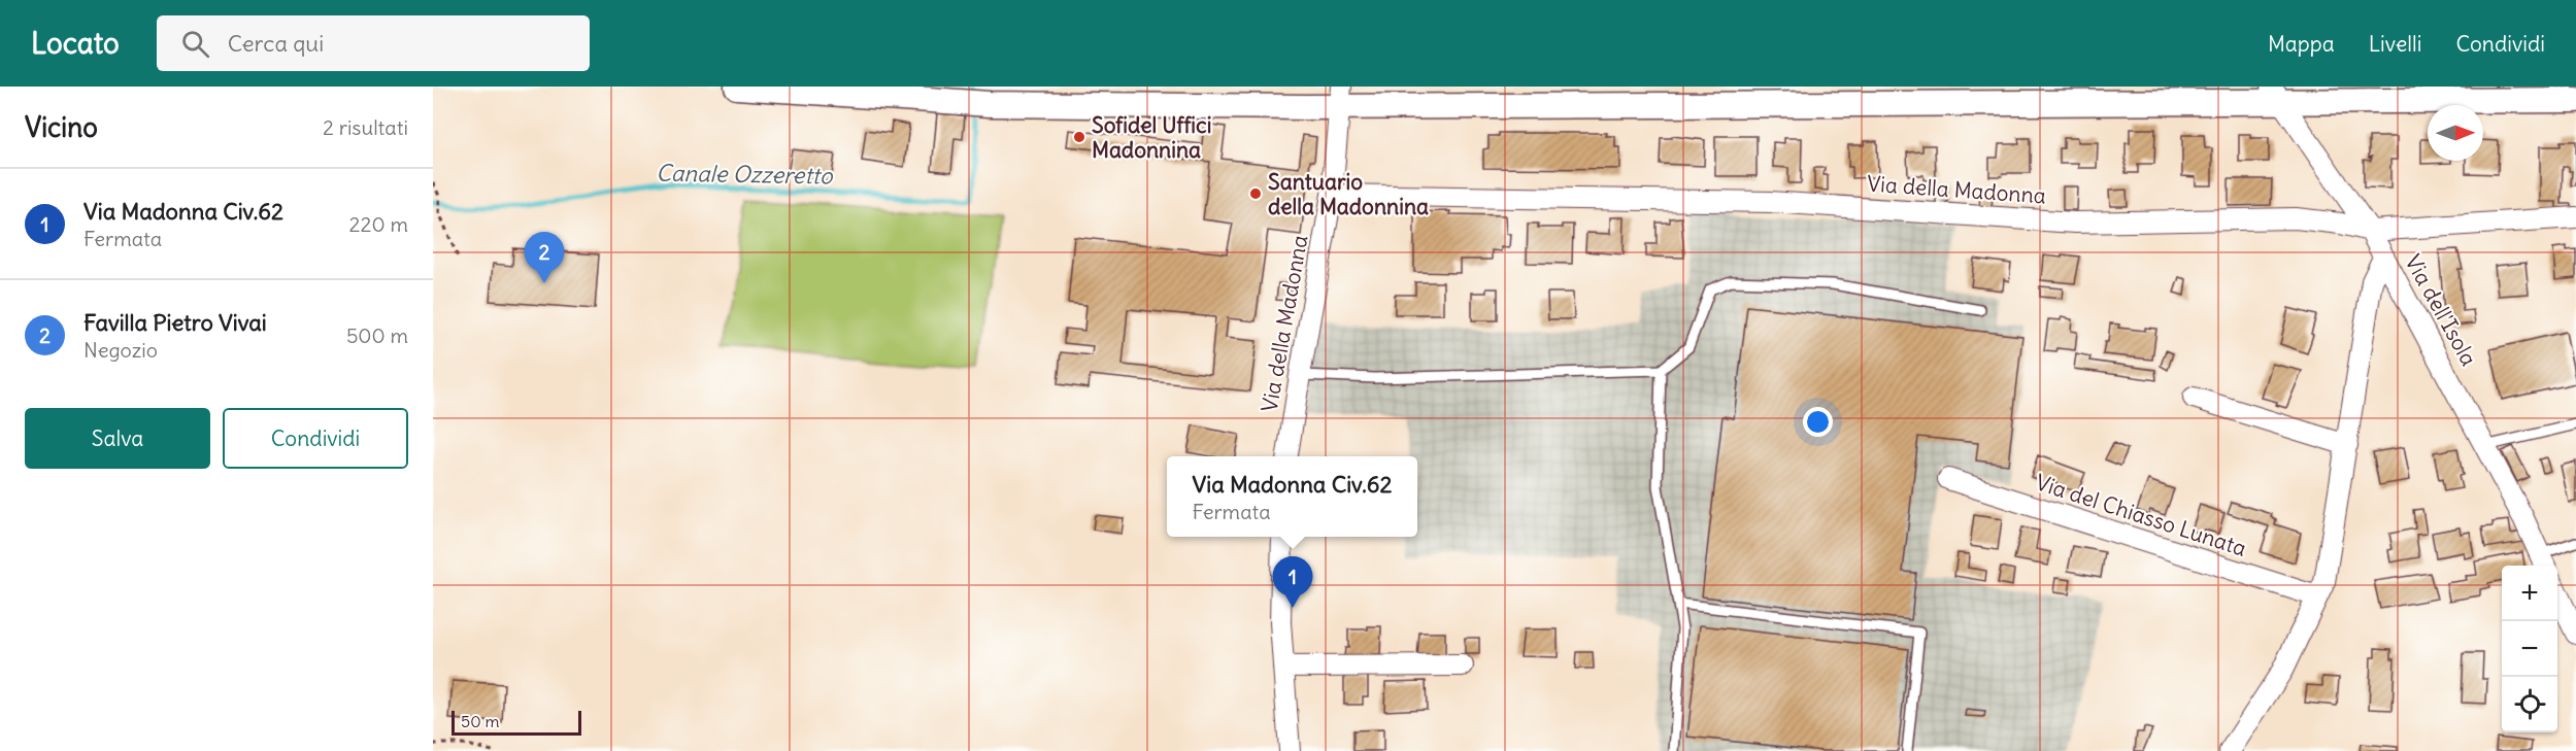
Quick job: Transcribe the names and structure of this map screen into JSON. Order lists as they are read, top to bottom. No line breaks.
{"streets":{"street":["Via della Madonna","Via dell'Isola","Via del Chiasso Lunata"]},"crossings":[["Via della Madonna","Via dell'Isola"]],"water":["Canale Ozzeretto"],"places":["Sofidel Uffici Madonnina","Santuario della Madonnina"],"scale_bar":"50 m","north":"right","page":{"header":"Locato","search":"Cerca qui","nav":["Mappa","Livelli","Condividi"],"heading":["Vicino","2 risultati"],"list":[{"mark":"1","name":"Via Madonna Civ.62","note":"Fermata","value":"220 m"},{"mark":"2","name":"Favilla Pietro Vivai","note":"Negozio","value":"500 m"}],"pins":["2","1"],"buttons":["Salva","Condividi"],"popup":["Via Madonna Civ.62","Fermata"],"map_buttons":["+","−"],"scale":"50 m"}}
